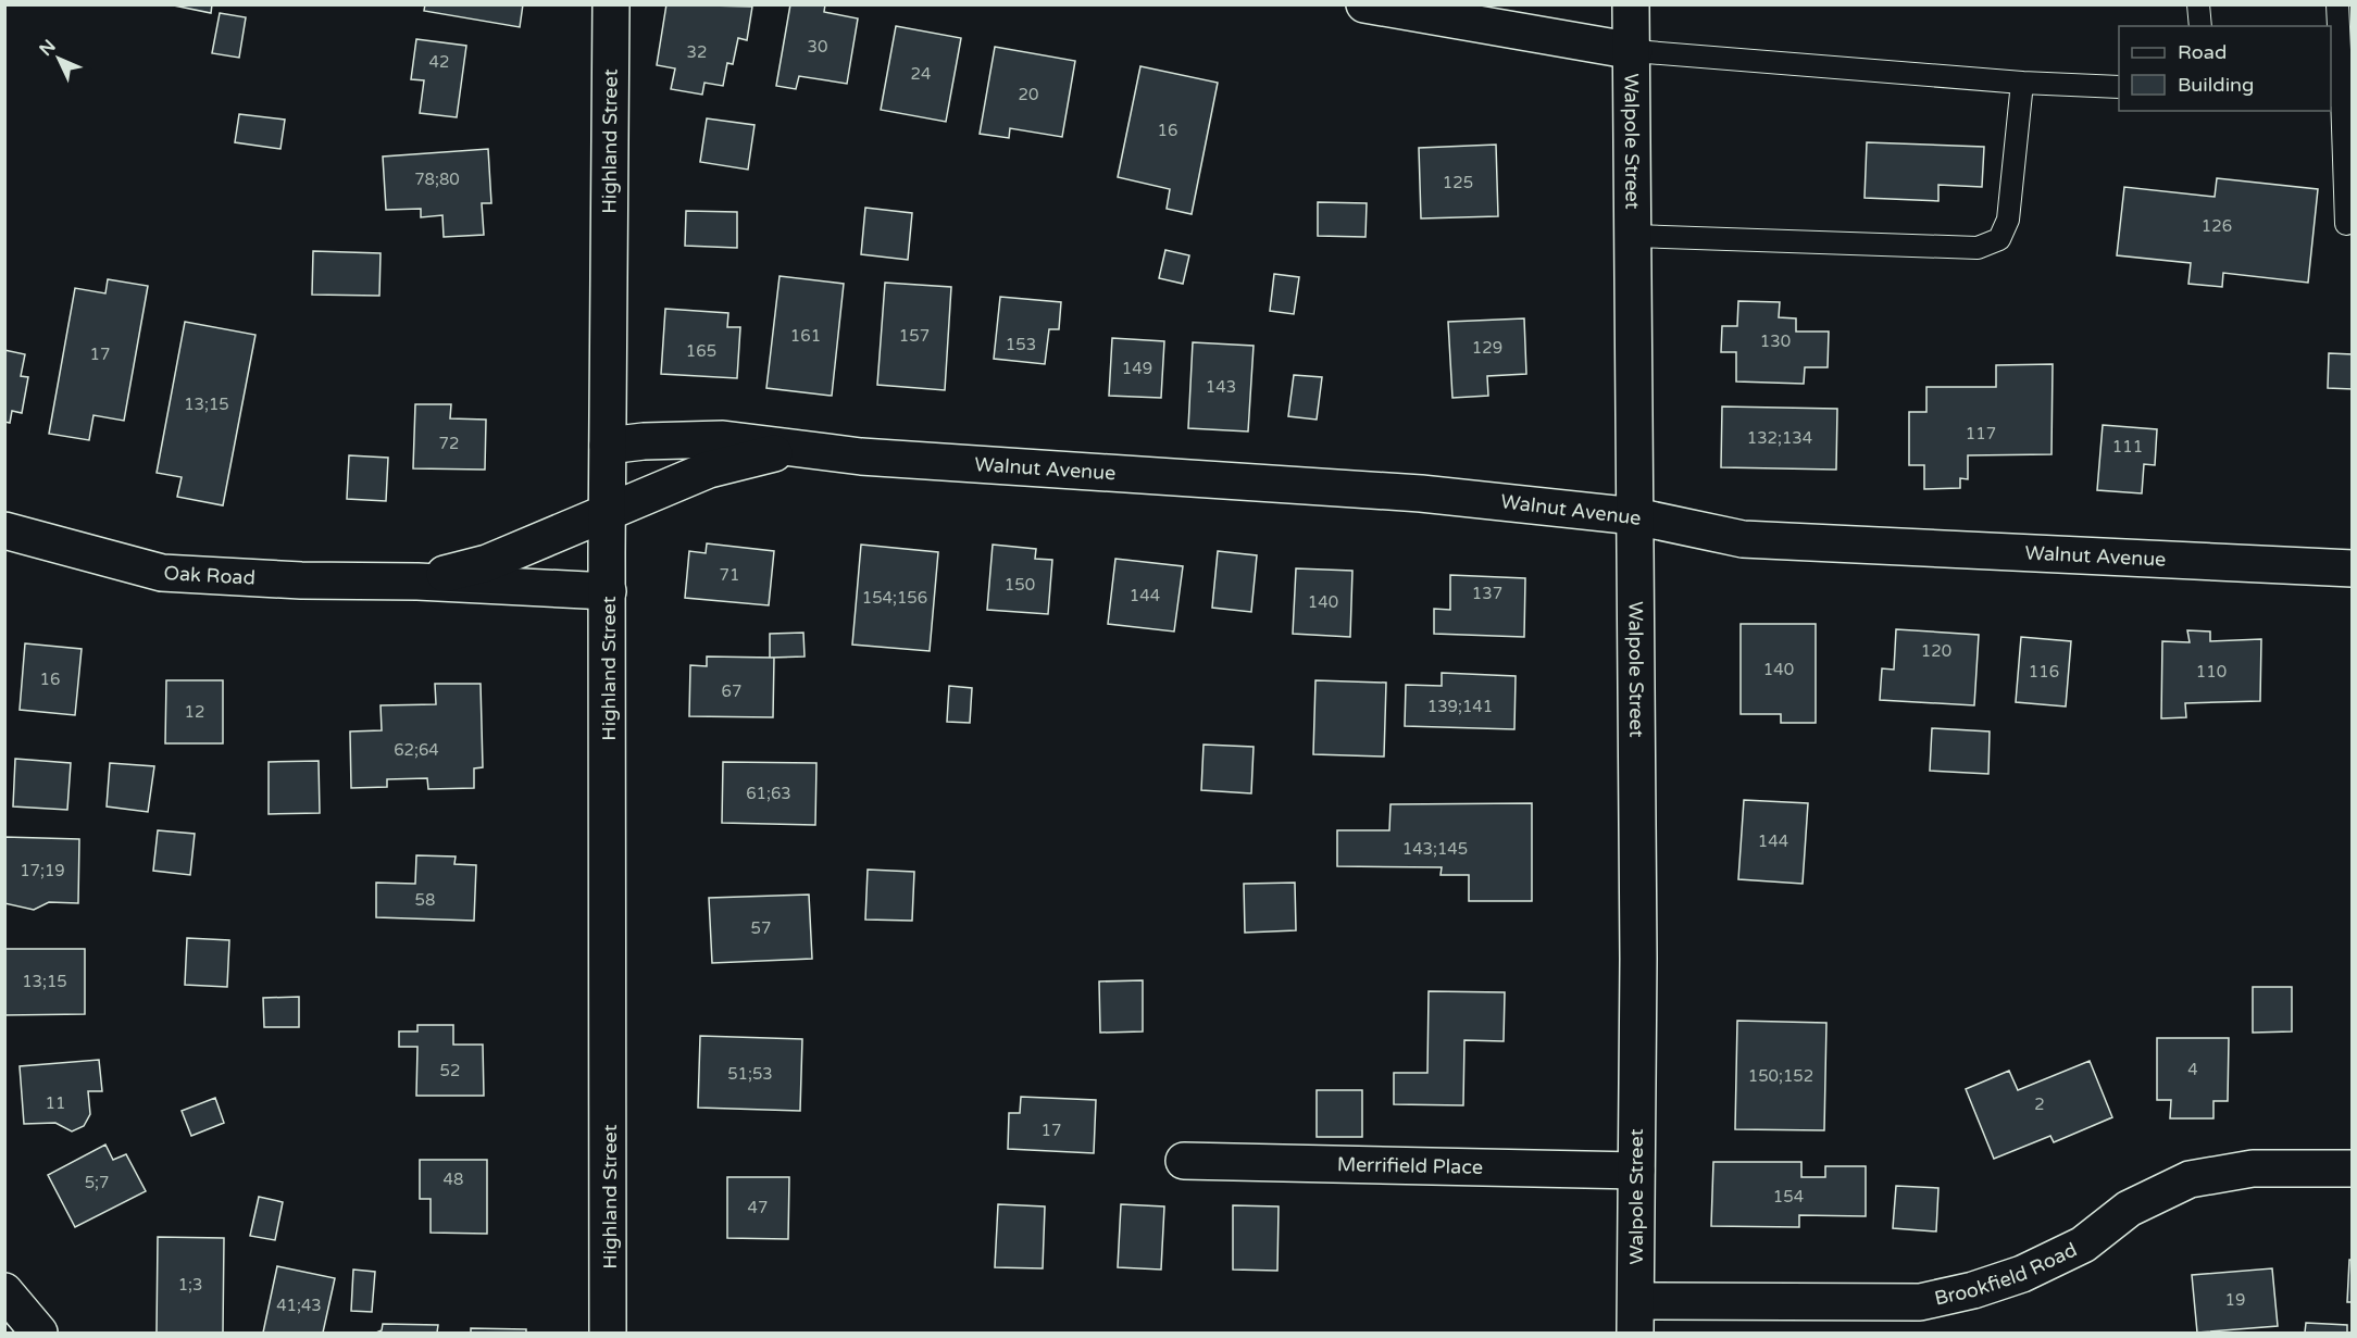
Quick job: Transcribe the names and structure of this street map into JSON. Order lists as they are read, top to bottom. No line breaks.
{"streets":{"street":["Walpole Street","Highland Street","Walnut Avenue","Oak Road","Merrifield Place","Brookfield Road"]},"crossings":[["Walpole Street","Walnut Avenue"],["Walpole Street","Merrifield Place"],["Walpole Street","Brookfield Road"],["Highland Street","Walnut Avenue"],["Highland Street","Oak Road"],["Walnut Avenue","Oak Road"]],"house_numbers":["30","32","42","24","20","16","78;80","125","126","161","157","130","153","129","165","17","149","143","13;15","117","132;134","72","111","71","150","137","144","154;156","140","120","140","116","110","16","67","139;141","12","62;64","61;63","144","143;145","17;19","58","57","13;15","4","52","51;53","150;152","11","2","17","48","5;7","154","47","1;3","19","41;43"],"legend":["Road","Building"],"north":"top left"}
